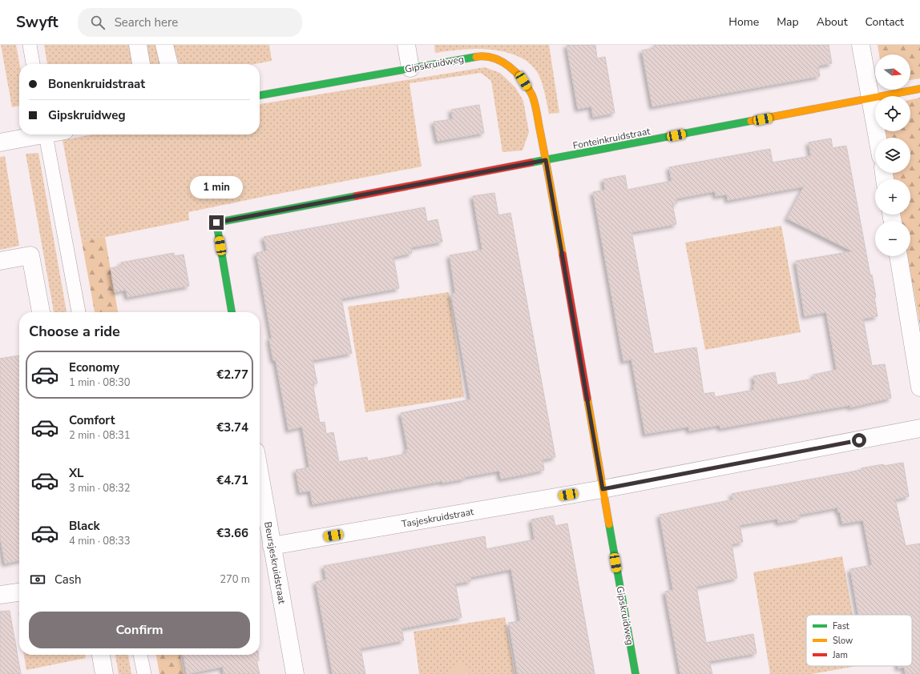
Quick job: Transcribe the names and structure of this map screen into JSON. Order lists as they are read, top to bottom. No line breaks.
{"streets":{"street":["Gipskruidweg","Fonteinkruidstraat","Tasjeskruidstraat","Beursjeskruidstraat"]},"crossings":[["Gipskruidweg","Fonteinkruidstraat"],["Gipskruidweg","Tasjeskruidstraat"],["Tasjeskruidstraat","Beursjeskruidstraat"]],"legend":["Fast","Slow","Jam"],"north":"right","page":{"header":"Swyft","search":"Search here","nav":["Home","Map","About","Contact"],"map_buttons":["+","−"],"banner":["Bonenkruidstraat","Gipskruidweg"],"bubble":"1 min","heading":"Choose a ride","list":[{"name":"Economy","note":"1 min · 08:30","value":"€2.77"},{"name":"Comfort","note":"2 min · 08:31","value":"€3.74"},{"name":"XL","note":"3 min · 08:32","value":"€4.71"},{"name":"Black","note":"4 min · 08:33","value":"€3.66"}],"pay":["Cash","270 m"],"buttons":"Confirm"}}
